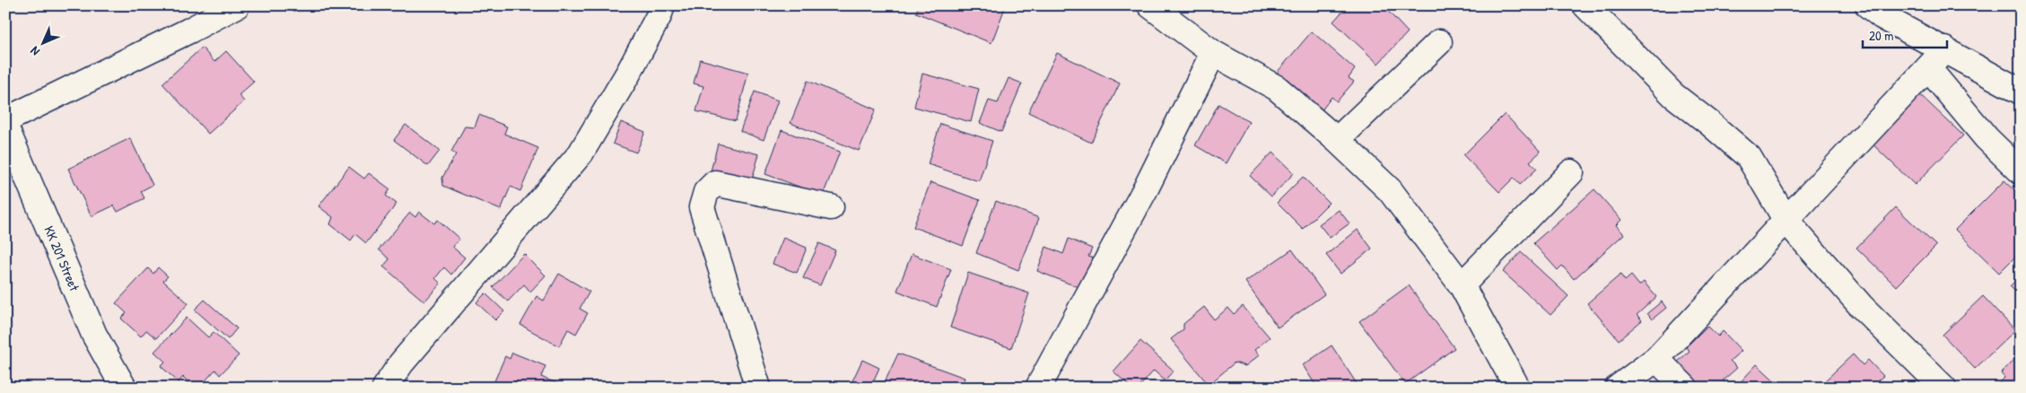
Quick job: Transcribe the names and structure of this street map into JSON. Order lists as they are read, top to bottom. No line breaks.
{"streets":{"street":["KK 201 Street"]},"scale_bar":"20 m","north":"bottom left"}
